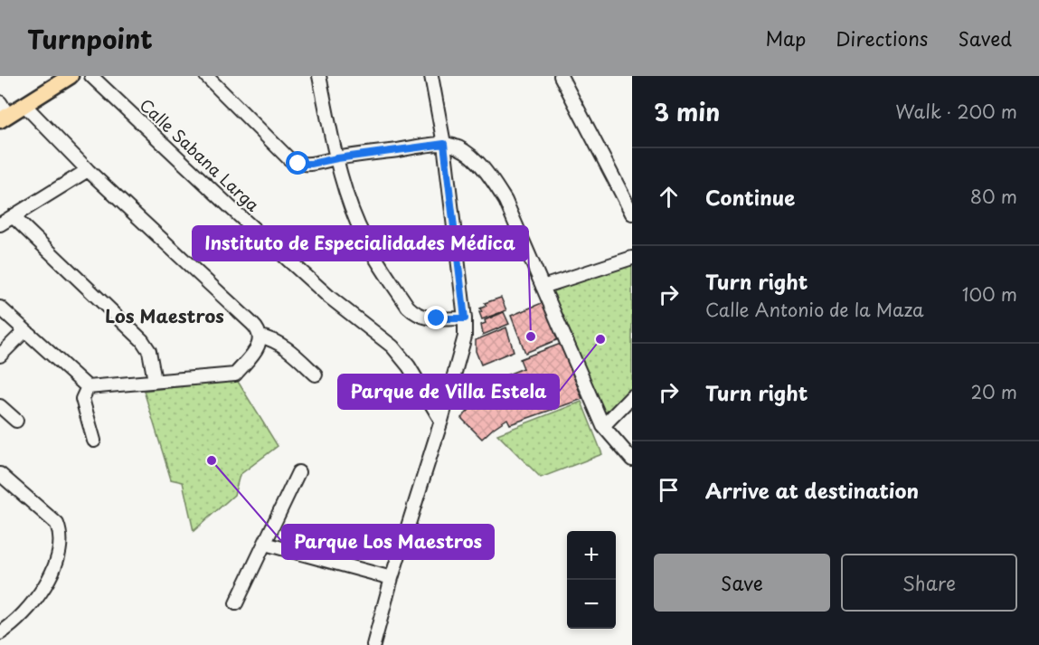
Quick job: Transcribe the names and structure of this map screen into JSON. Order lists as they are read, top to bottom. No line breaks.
{"streets":{"street":["Calle Sabana Larga"]},"districts":["Los Maestros"],"places":["Instituto de Especialidades Médica","Parque de Villa Estela","Parque Los Maestros"],"page":{"header":"Turnpoint","nav":["Map","Directions","Saved"],"heading":["3 min","Walk · 200 m"],"list":[["Continue","80 m"],["Turn right","Calle Antonio de la Maza","100 m"],["Turn right","20 m"],"Arrive at destination"],"map_buttons":["+","−"],"buttons":["Save","Share"]}}
